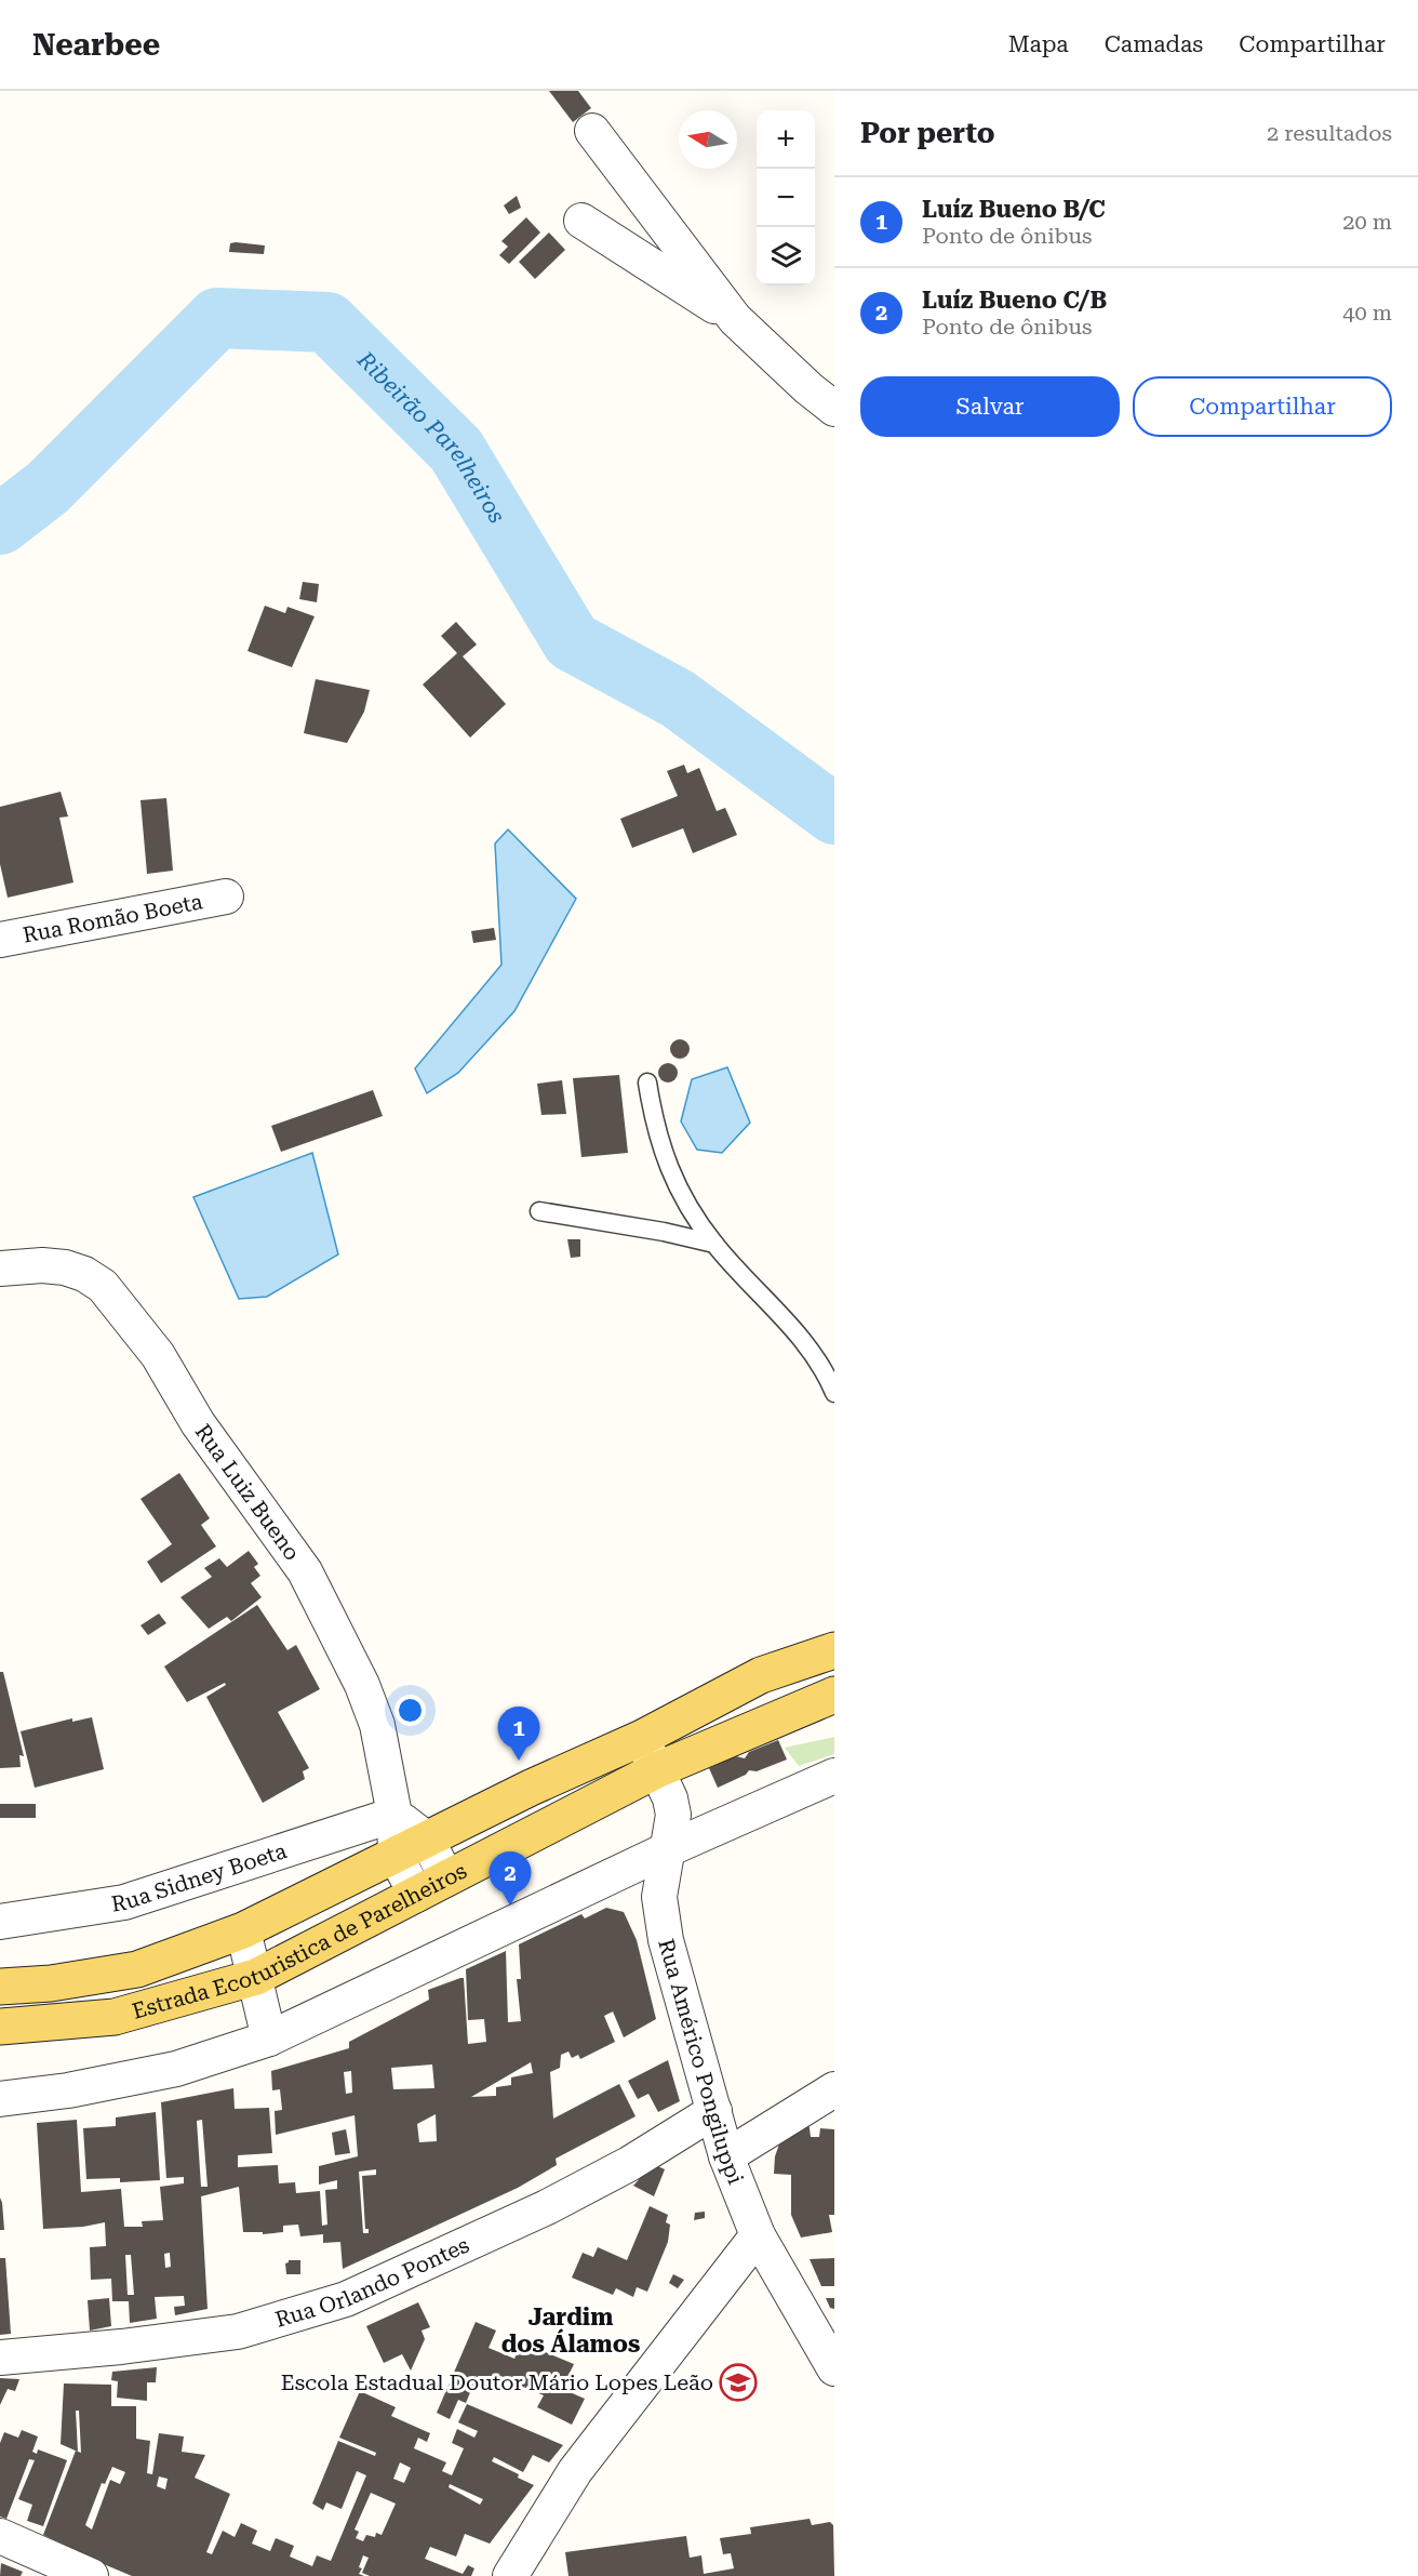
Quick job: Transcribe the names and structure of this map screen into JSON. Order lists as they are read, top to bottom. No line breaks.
{"streets":{"main road":["Estrada Ecoturistica de Parelheiros"],"street":["Rua Romão Boeta","Rua Luiz Bueno","Rua Sidney Boeta","Rua Américo Pongiluppi","Rua Orlando Pontes"]},"crossings":[["Rua Luiz Bueno","Rua Sidney Boeta"],["Estrada Ecoturistica de Parelheiros","Rua Américo Pongiluppi"],["Rua Américo Pongiluppi","Rua Orlando Pontes"]],"districts":["Jardim dos Álamos"],"water":["Ribeirão Parelheiros"],"places":{"school or university":["Escola Estadual Doutor Mário Lopes Leão"]},"north":"left","page":{"header":"Nearbee","nav":["Mapa","Camadas","Compartilhar"],"heading":["Por perto","2 resultados"],"map_buttons":["+","−"],"list":[{"mark":"1","name":"Luíz Bueno B/C","note":"Ponto de ônibus","value":"20 m"},{"mark":"2","name":"Luíz Bueno C/B","note":"Ponto de ônibus","value":"40 m"}],"buttons":["Salvar","Compartilhar"],"pins":["1","2"]}}
